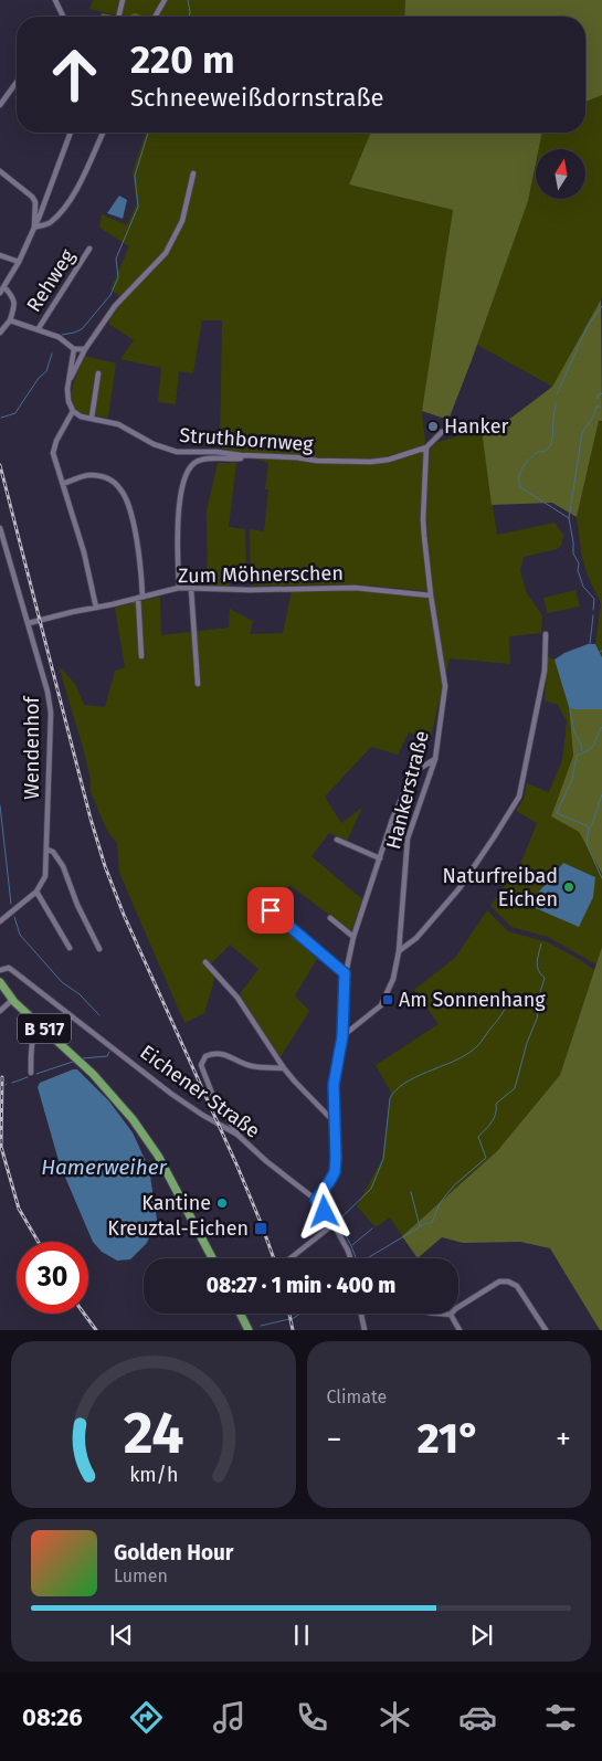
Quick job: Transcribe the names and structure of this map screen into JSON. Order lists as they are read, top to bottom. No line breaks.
{"streets":{"main road":["B 517"],"street":["Rehweg","Struthbornweg","Zum Möhnerschen","Wendenhof","Hankerstraße","Eichener Straße"]},"crossings":[["Struthbornweg","Hankerstraße"],["Zum Möhnerschen","Wendenhof"],["Zum Möhnerschen","Hankerstraße"]],"water":["Hamerweiher"],"places":{"other":["Hanker","Naturfreibad Eichen","Kantine"],"transit":["Am Sonnenhang","Kreuztal-Eichen"]},"north":"top","page":{"turn":["220 m","Schneeweißdornstraße"],"limit":"30","trip":"08:27 · 1 min · 400 m","tile":"Climate","heat":["−","21°","+"],"song":["Golden Hour","Lumen"],"tabs":"08:26","gauge":["24","km/h"]}}
